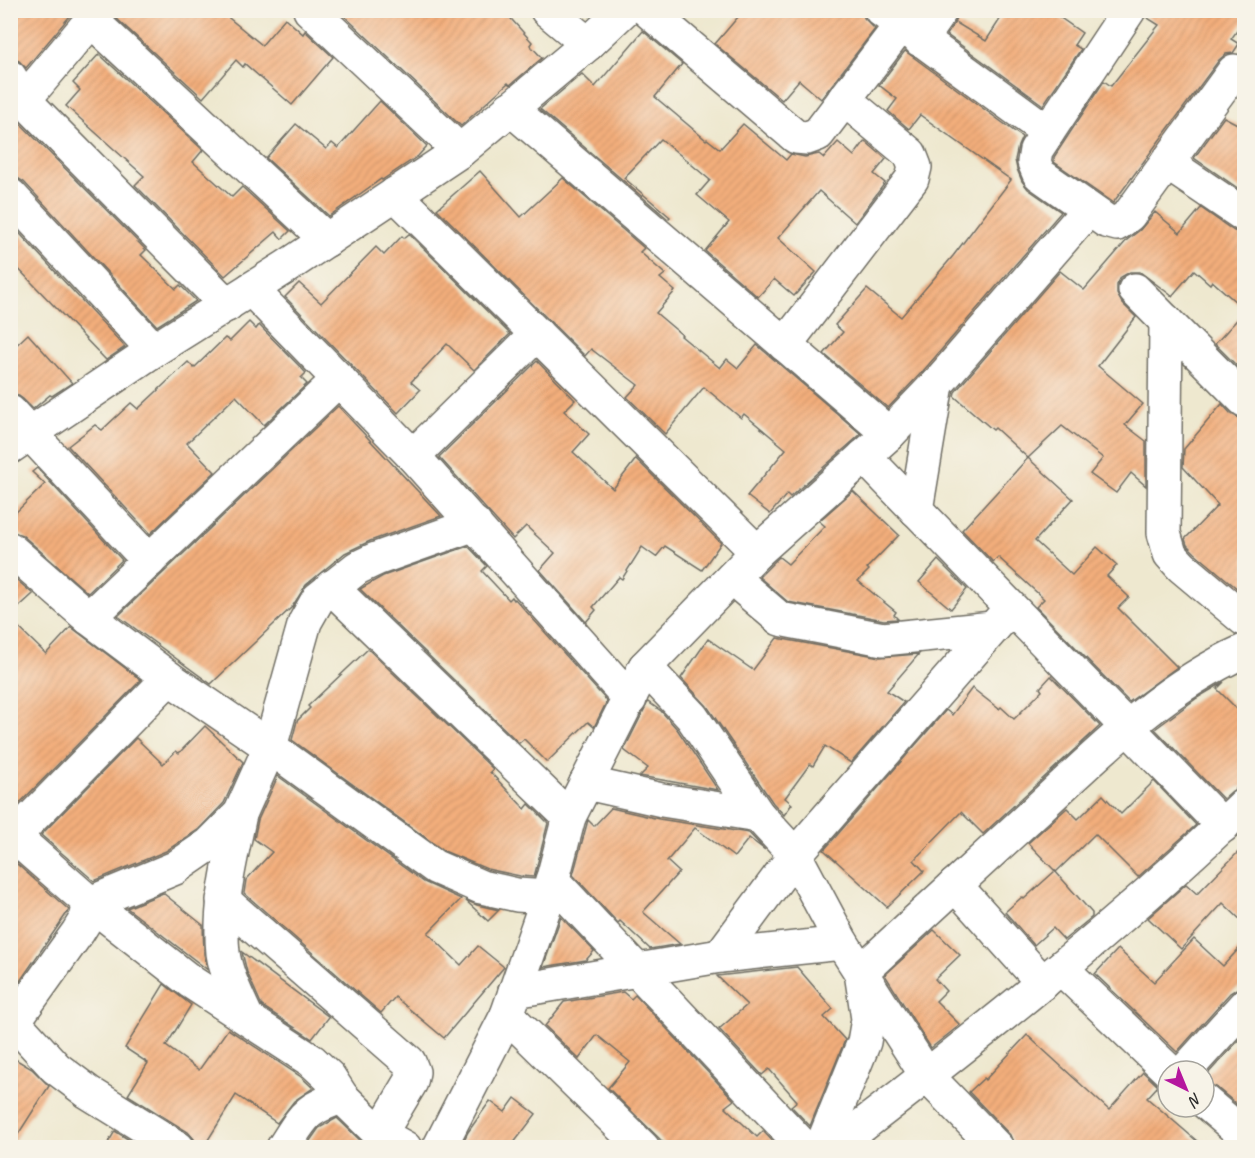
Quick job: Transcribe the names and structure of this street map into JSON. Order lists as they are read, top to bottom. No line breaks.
{"north":"bottom right"}
